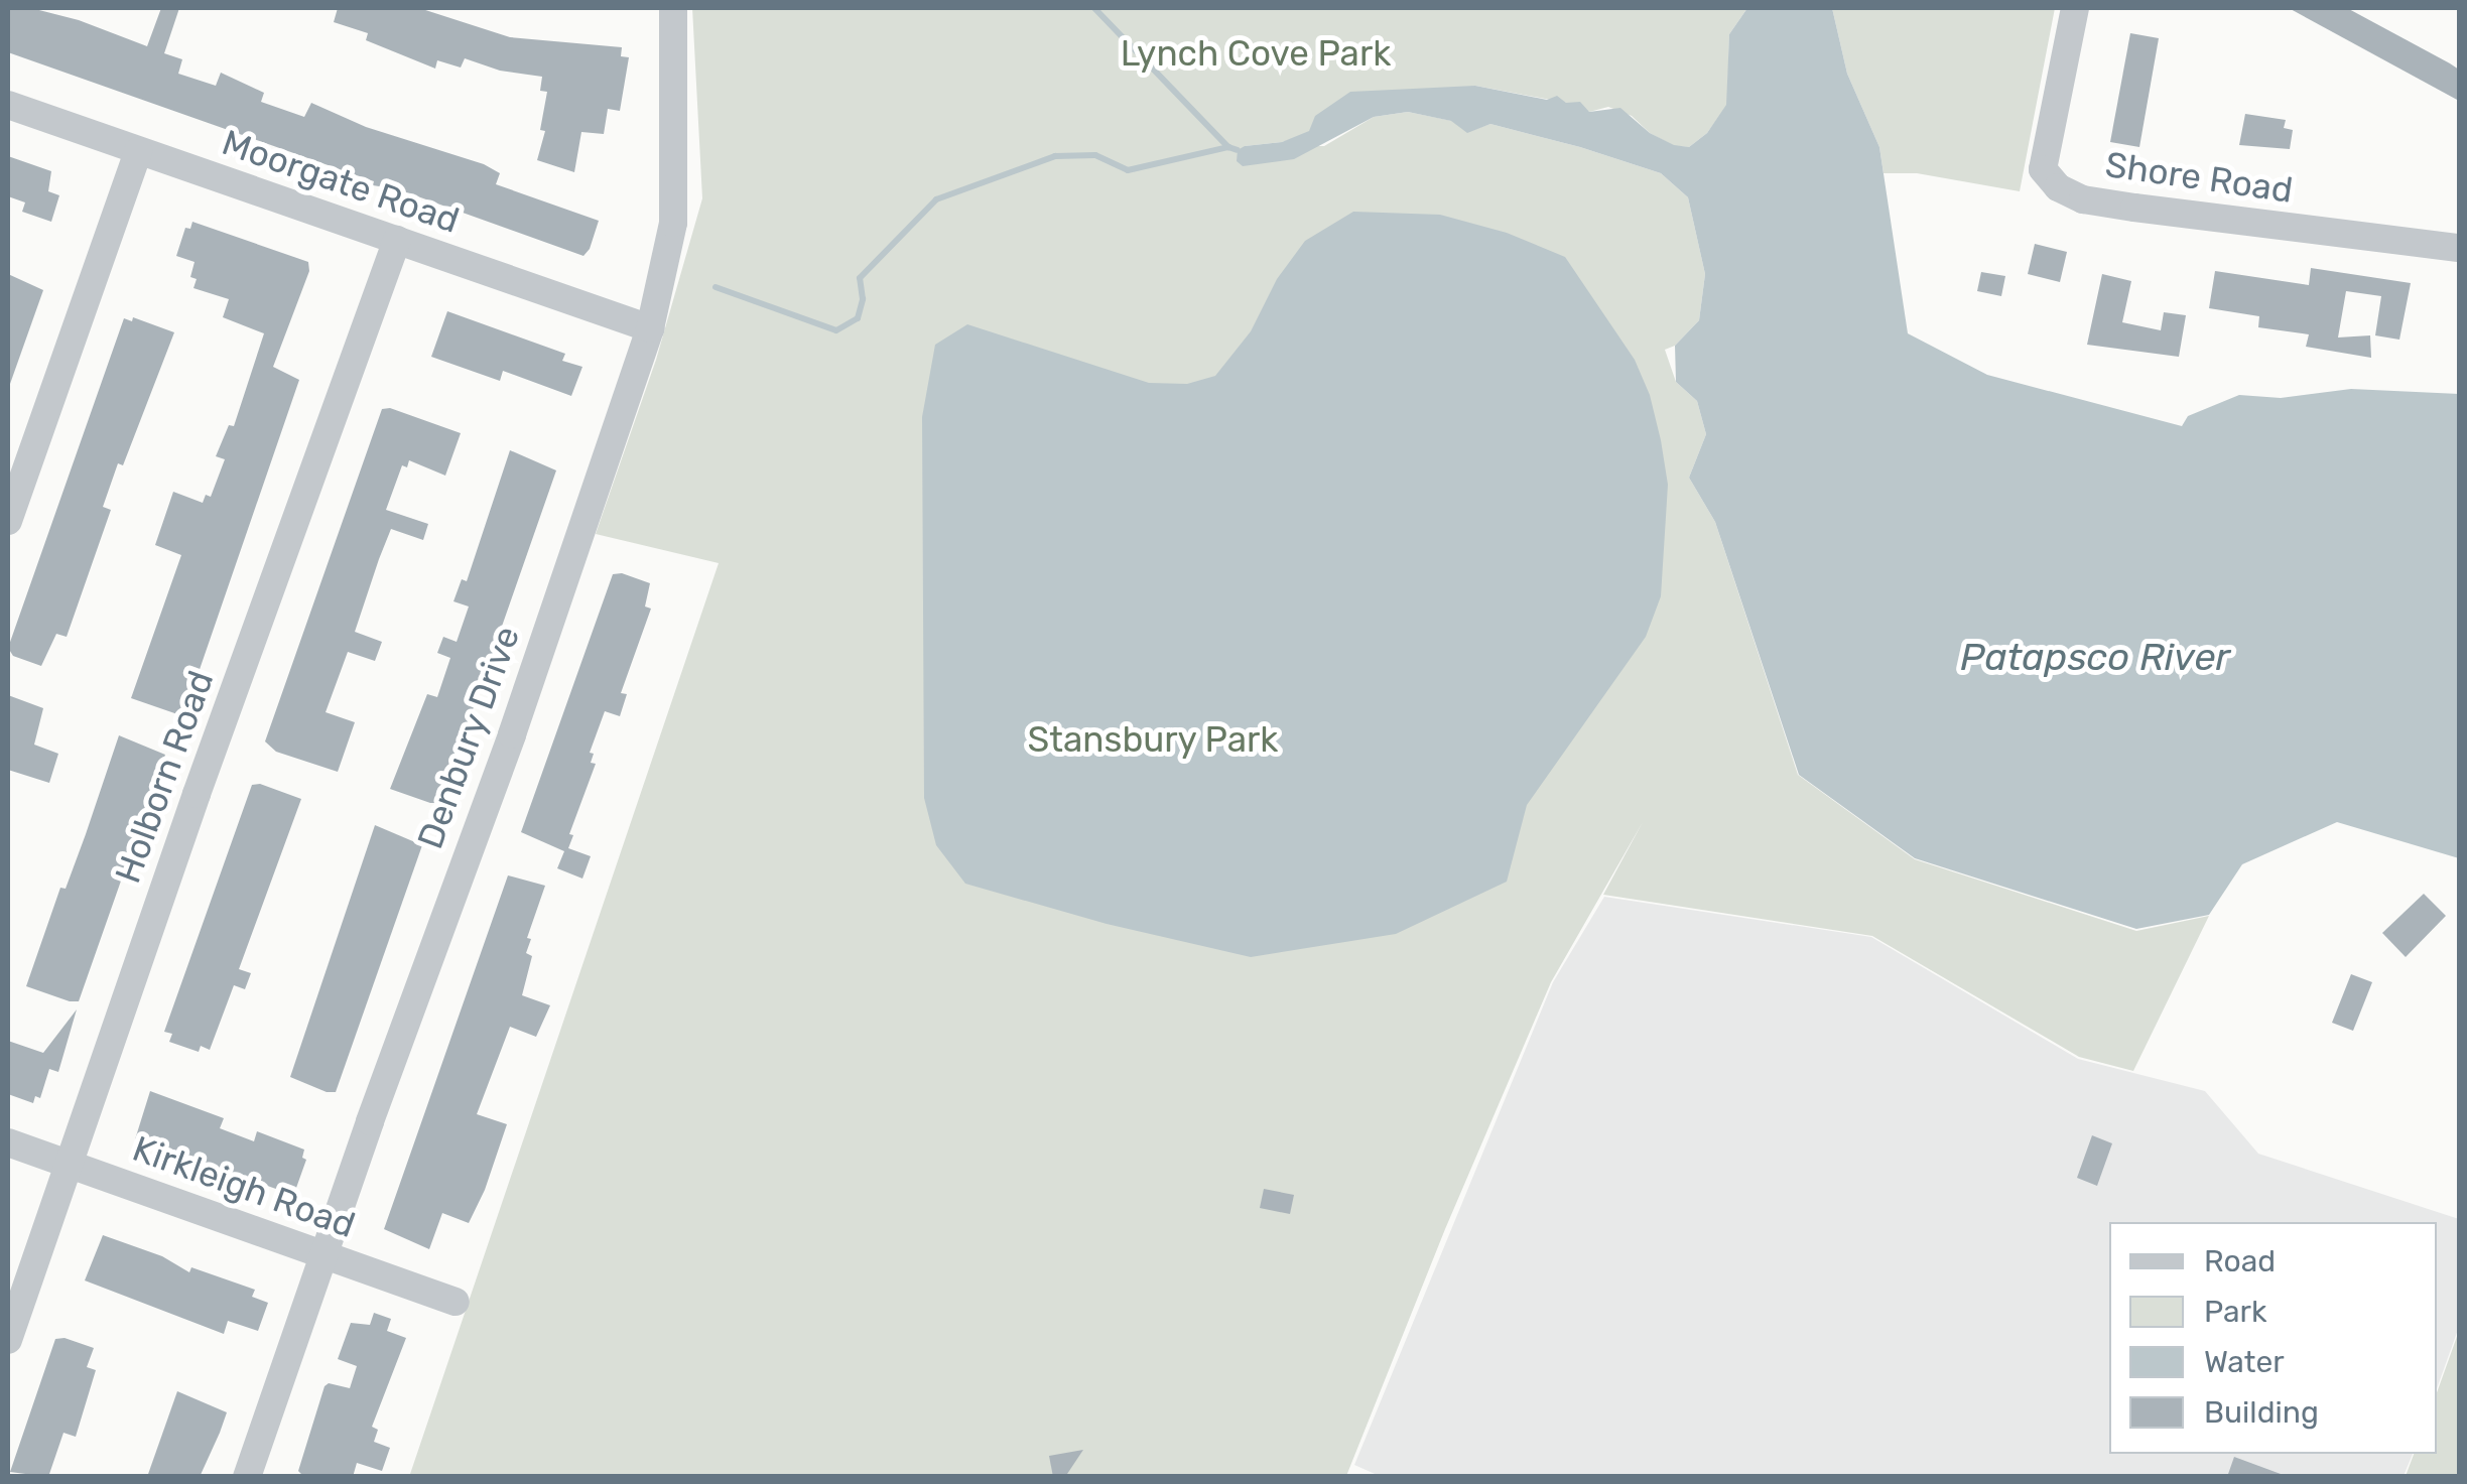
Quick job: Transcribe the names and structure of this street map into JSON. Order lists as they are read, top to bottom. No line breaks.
{"streets":{"street":["Shore Road","Moorgate Road","Denbury Drive","Holborn Road","Kirkleigh Road"]},"crossings":[["Moorgate Road","Denbury Drive"],["Moorgate Road","Holborn Road"],["Denbury Drive","Kirkleigh Road"],["Holborn Road","Kirkleigh Road"]],"water":["Patapsco River"],"parks":["Lynch Cove Park","Stansbury Park"],"legend":["Road","Park","Water","Building"]}
